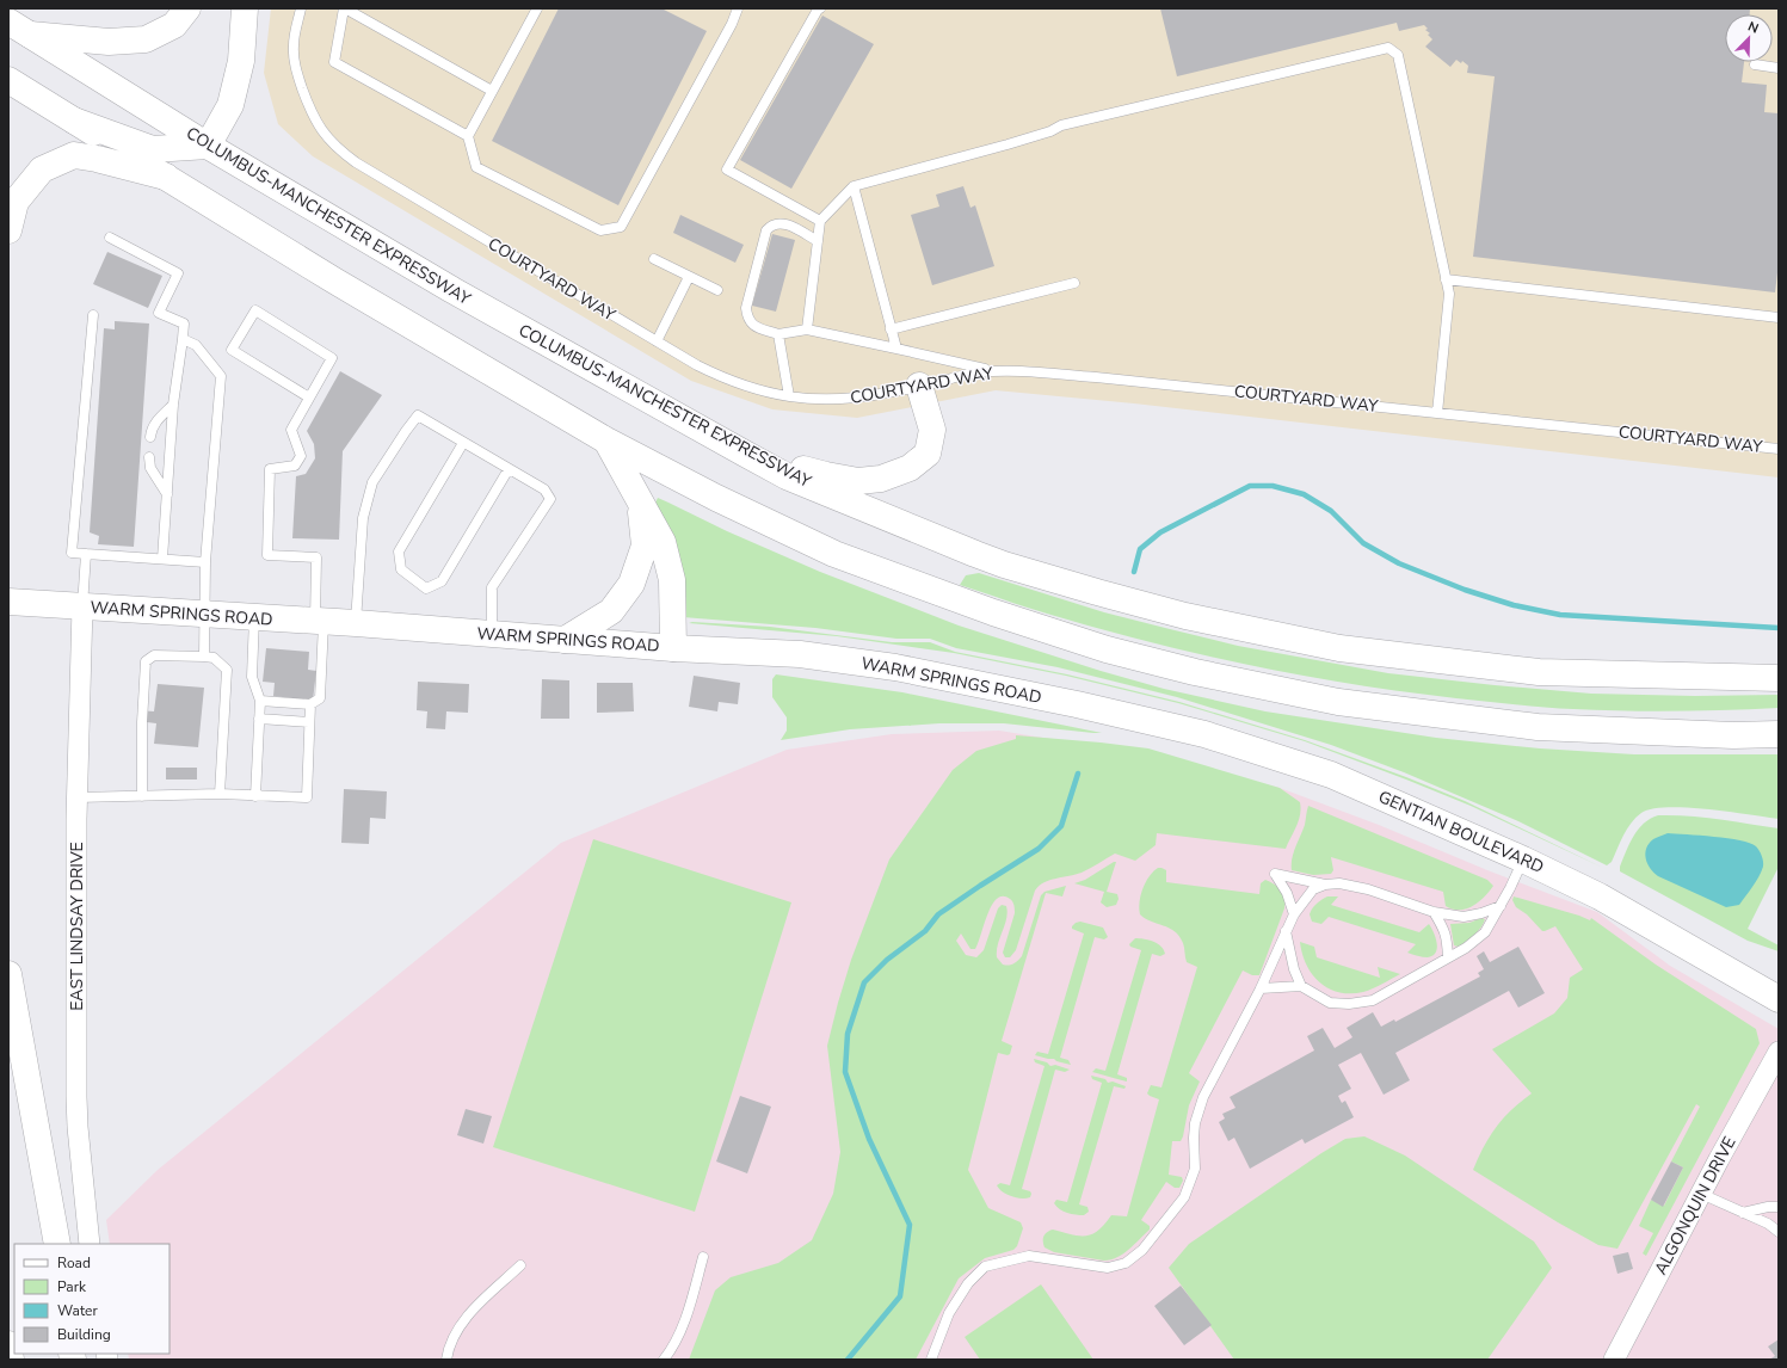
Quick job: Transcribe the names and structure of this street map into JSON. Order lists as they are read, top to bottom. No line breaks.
{"streets":{"main road":["COLUMBUS-MANCHESTER EXPRESSWAY","WARM SPRINGS ROAD","GENTIAN BOULEVARD"],"street":["EAST LINDSAY DRIVE","ALGONQUIN DRIVE"],"lane":["COURTYARD WAY"]},"crossings":[["WARM SPRINGS ROAD","GENTIAN BOULEVARD"],["WARM SPRINGS ROAD","EAST LINDSAY DRIVE"]],"legend":["Road","Park","Water","Building"],"north":"top right"}
